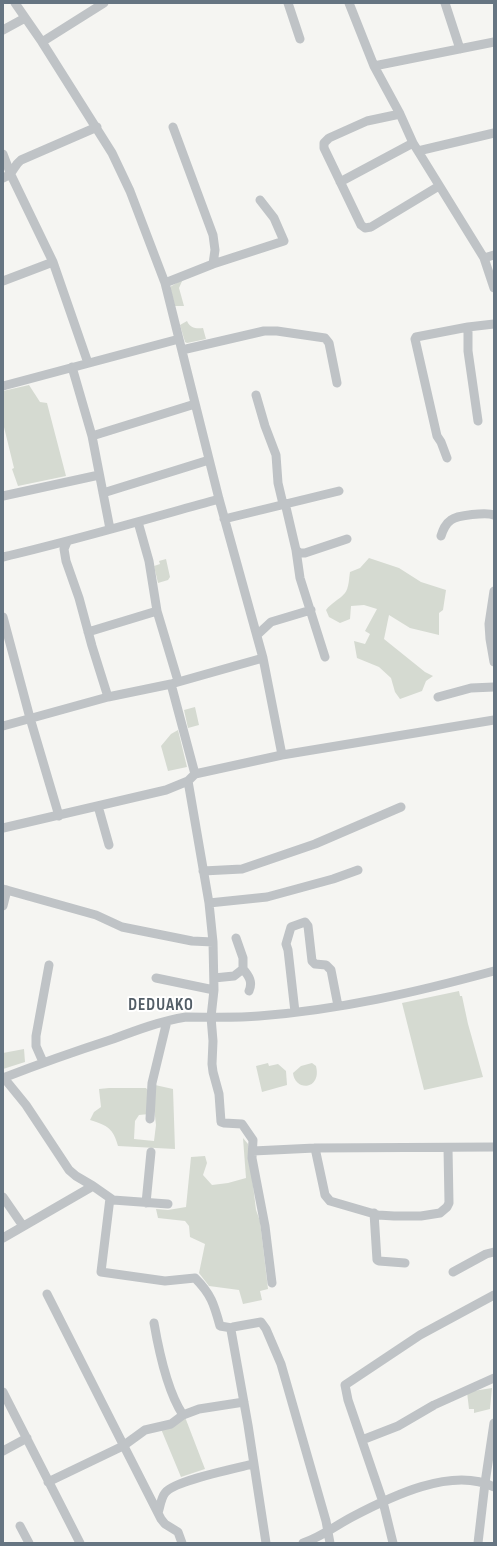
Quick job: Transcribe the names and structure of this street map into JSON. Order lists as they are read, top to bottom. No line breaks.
{"districts":["DEDUAKO"]}
